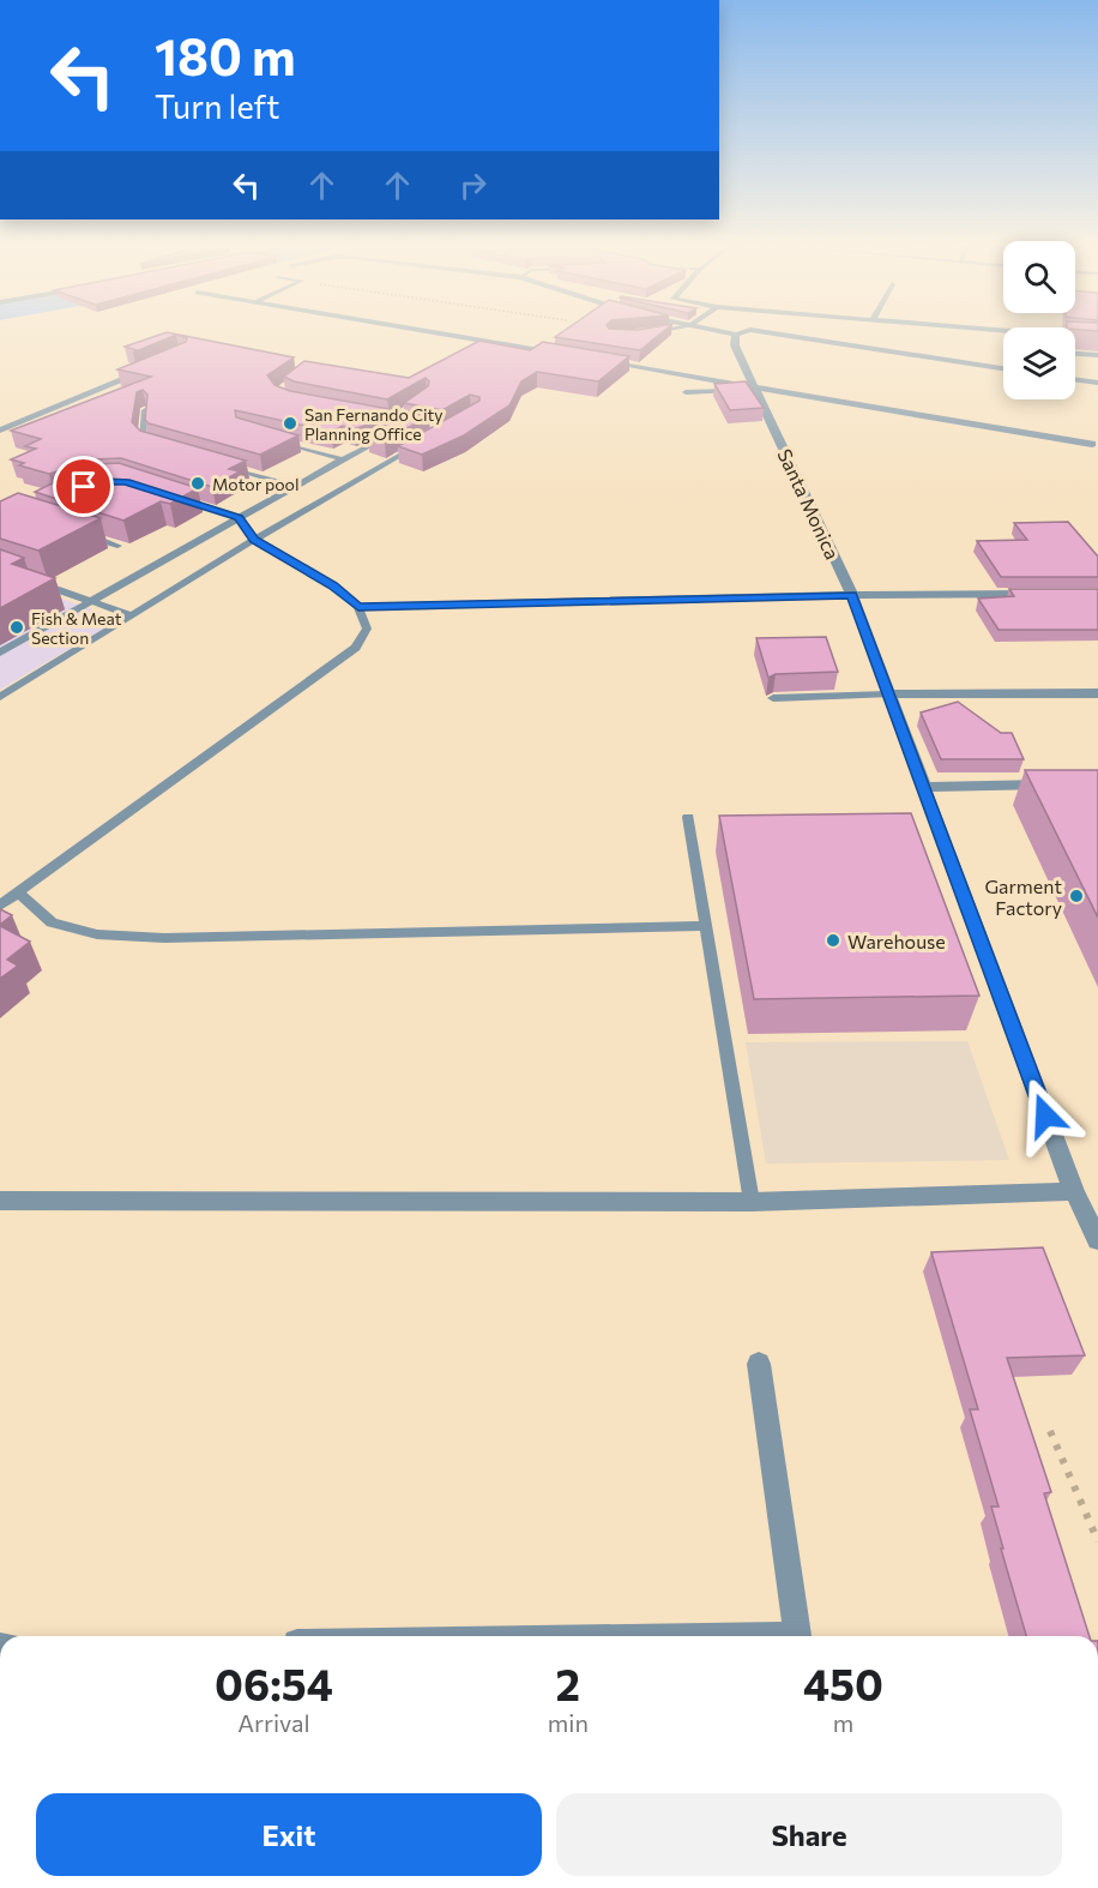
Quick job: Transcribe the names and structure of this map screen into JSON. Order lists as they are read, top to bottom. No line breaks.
{"streets":{"street":["Santa Monica"]},"places":["San Fernando City Planning Office","Motor pool","Fish & Meat Section","Garment Factory","Warehouse"],"page":{"turn":["180 m","Turn left"],"eta":["06:54","Arrival","2","min","450","m"],"buttons":["Exit","Share"]}}
